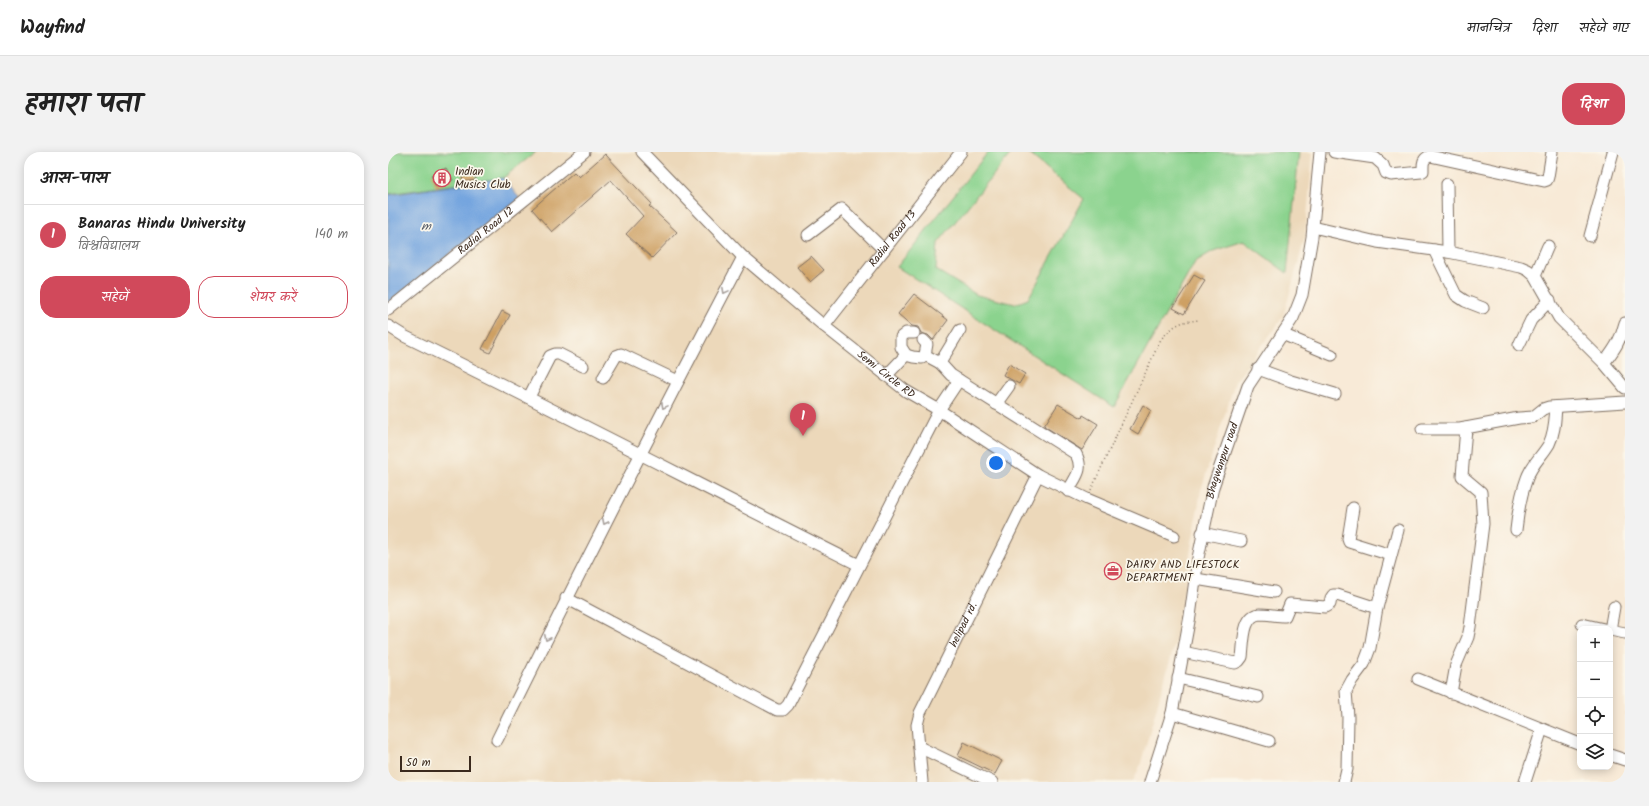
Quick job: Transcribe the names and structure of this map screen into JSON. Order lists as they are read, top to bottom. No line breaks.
{"streets":{"street":["Radial Road 12","Radial Road 13","Semi Circle RD","Bhagwanpur road","helipad rd."]},"crossings":[["Radial Road 13","Semi Circle RD"],["Semi Circle RD","helipad rd."]],"water":["m"],"places":{"building":["Indian Musics Club"],"office":["DAIRY AND LIFESTOCK DEPARTMENT"]},"scale_bar":"50 m","page":{"header":"Wayfind","nav":["मानचित्र","दिशा","सहेजे गए"],"title":"हमारा पता","buttons":["दिशा",["सहेजें","शेयर करें"]],"heading":"आस-पास","list":[{"mark":"1","name":"Banaras Hindu University","note":"विश्वविद्यालय","value":"140 m"}],"pins":"1","map_buttons":["+","−"],"scale":"50 m"}}
